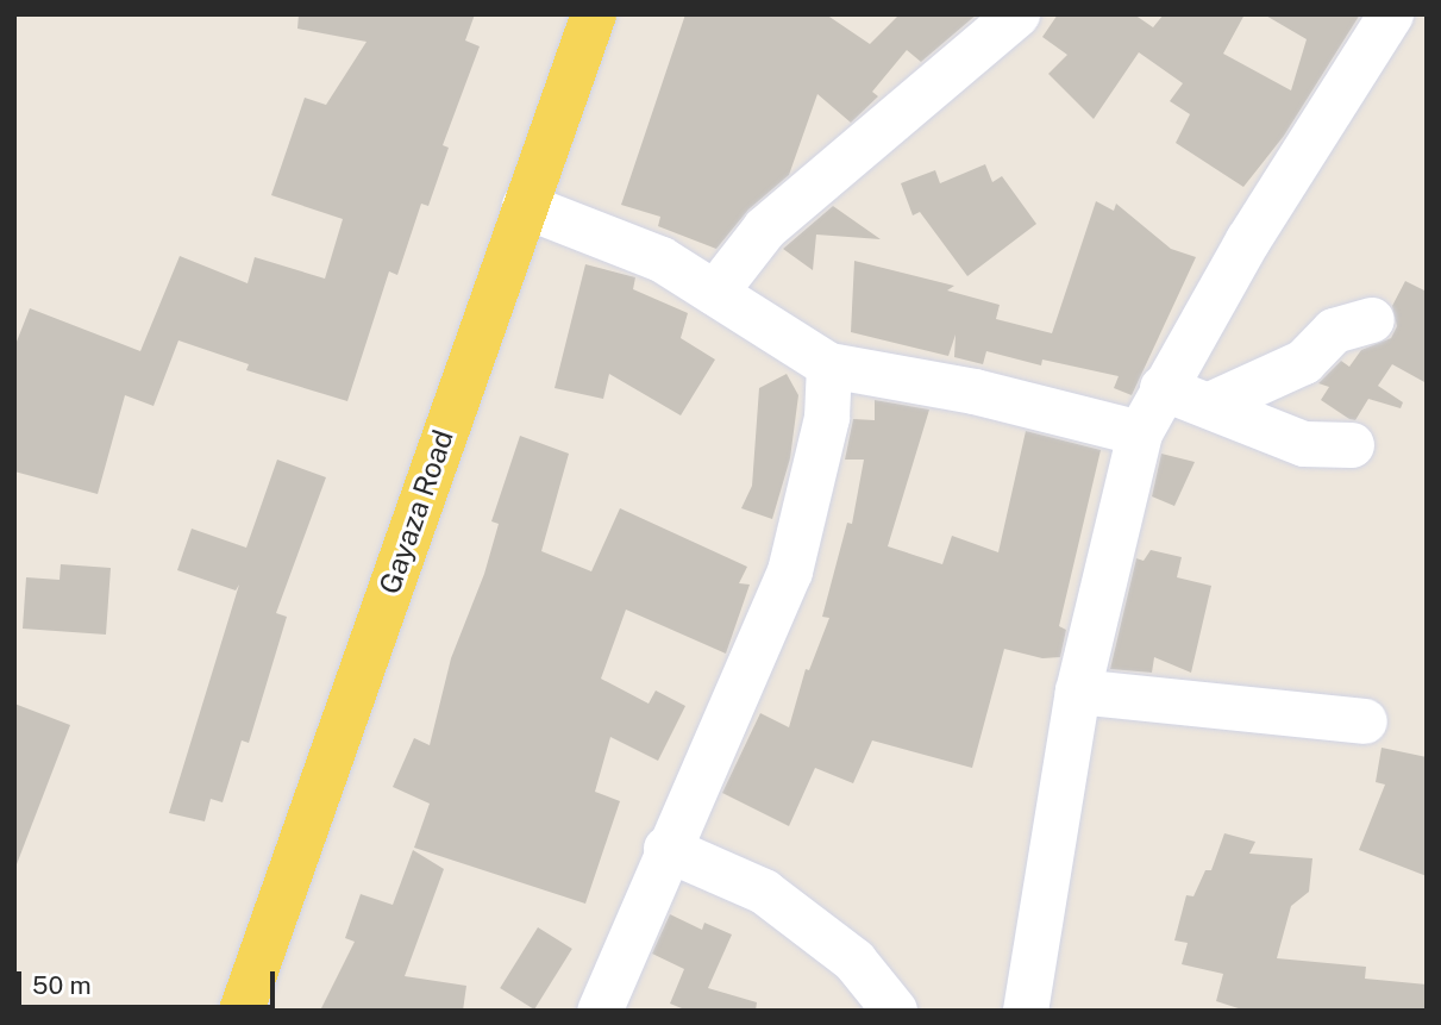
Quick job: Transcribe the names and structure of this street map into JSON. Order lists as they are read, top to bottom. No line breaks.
{"streets":{"main road":["Gayaza Road"]},"scale_bar":"50 m"}
